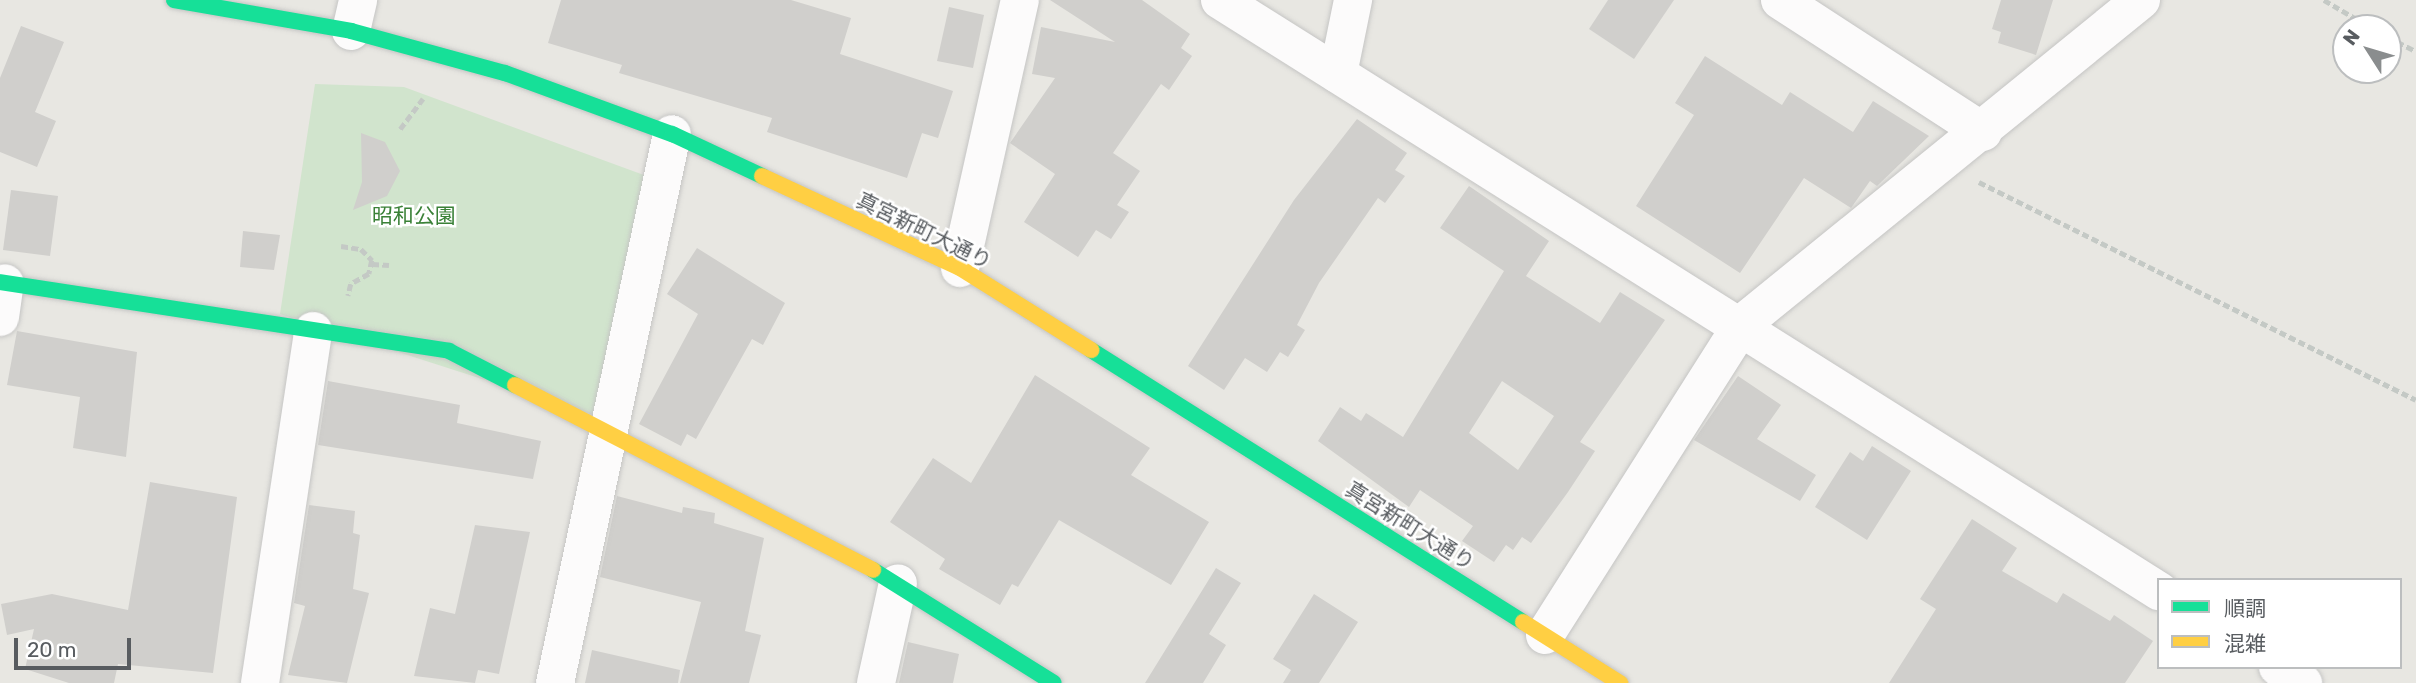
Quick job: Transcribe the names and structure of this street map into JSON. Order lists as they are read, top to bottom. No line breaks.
{"streets":{"street":["真宮新町大通り"]},"parks":["昭和公園"],"legend":["順調","混雑"],"scale_bar":"20 m","north":"top left"}
